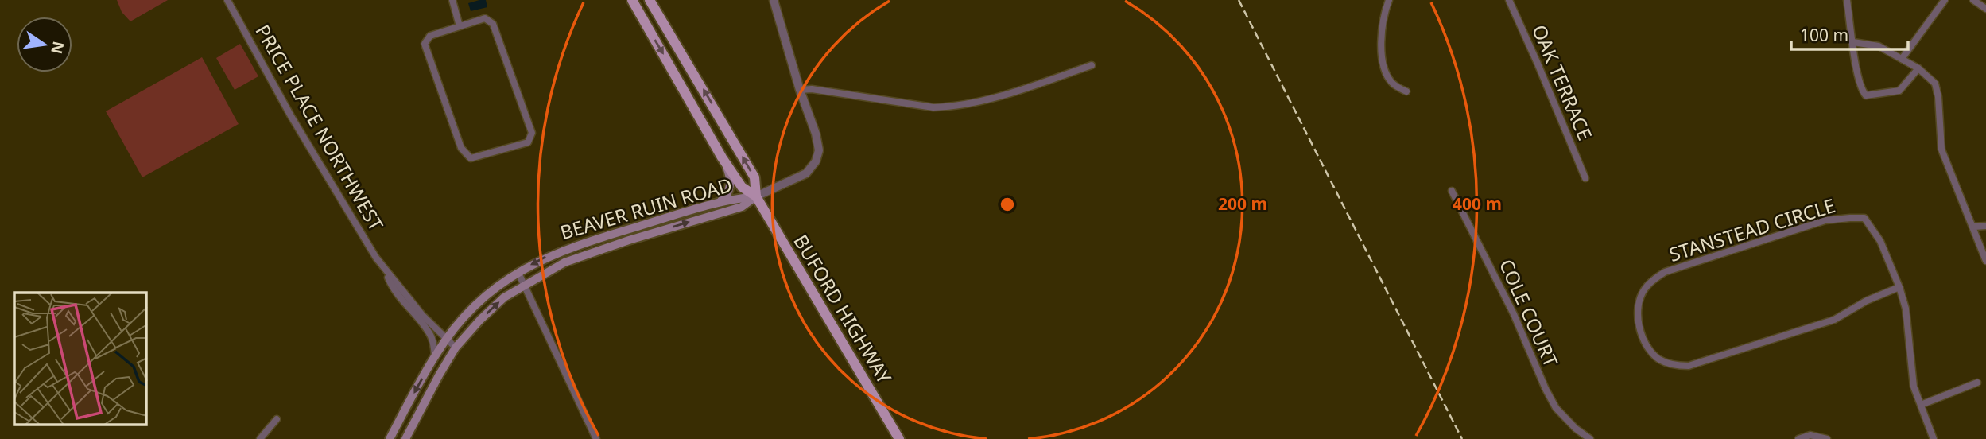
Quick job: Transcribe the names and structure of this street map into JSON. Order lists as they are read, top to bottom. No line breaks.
{"streets":{"main road":["BEAVER RUIN ROAD","BUFORD HIGHWAY"],"street":["OAK TERRACE","PRICE PLACE NORTHWEST","STANSTEAD CIRCLE","COLE COURT"]},"crossings":[["PRICE PLACE NORTHWEST","BEAVER RUIN ROAD"],["BEAVER RUIN ROAD","BUFORD HIGHWAY"]],"scale_bar":"100 m","north":"right","rings":["200 m","400 m"]}
